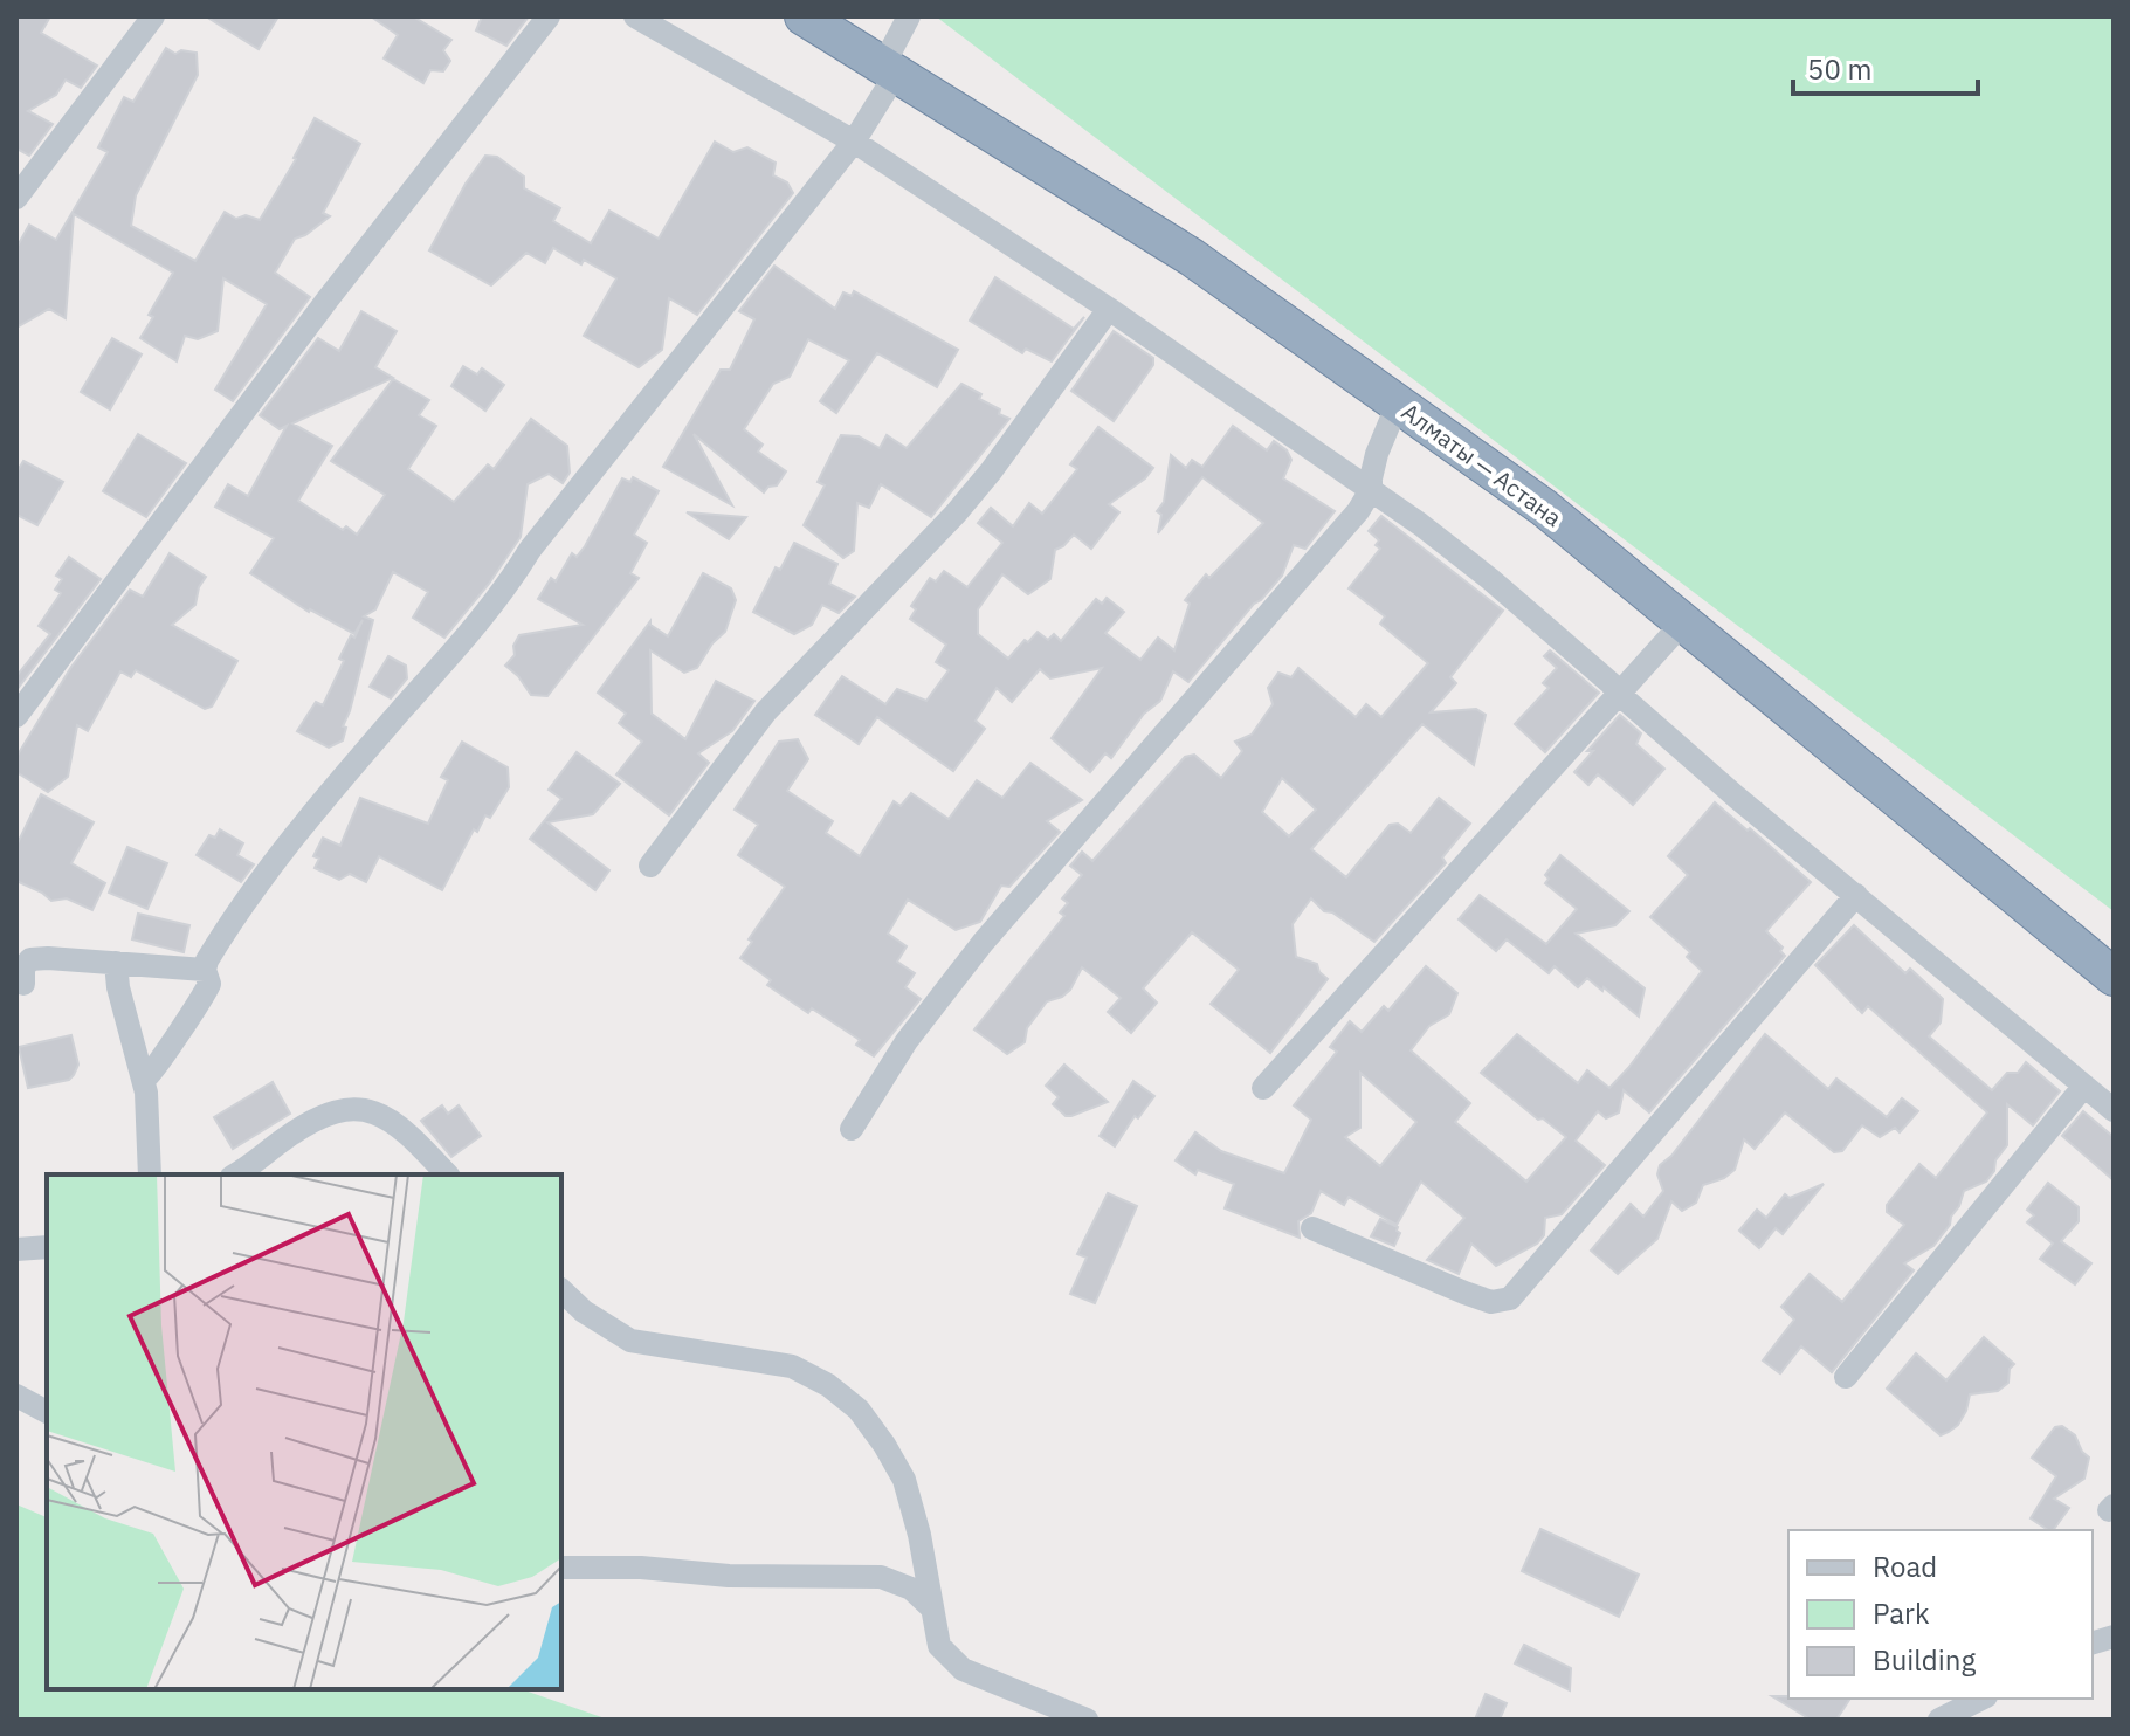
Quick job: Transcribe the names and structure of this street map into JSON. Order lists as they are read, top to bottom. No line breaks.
{"streets":{"highway":["Алматы — Астана"]},"legend":["Road","Park","Building"],"scale_bar":"50 m"}
